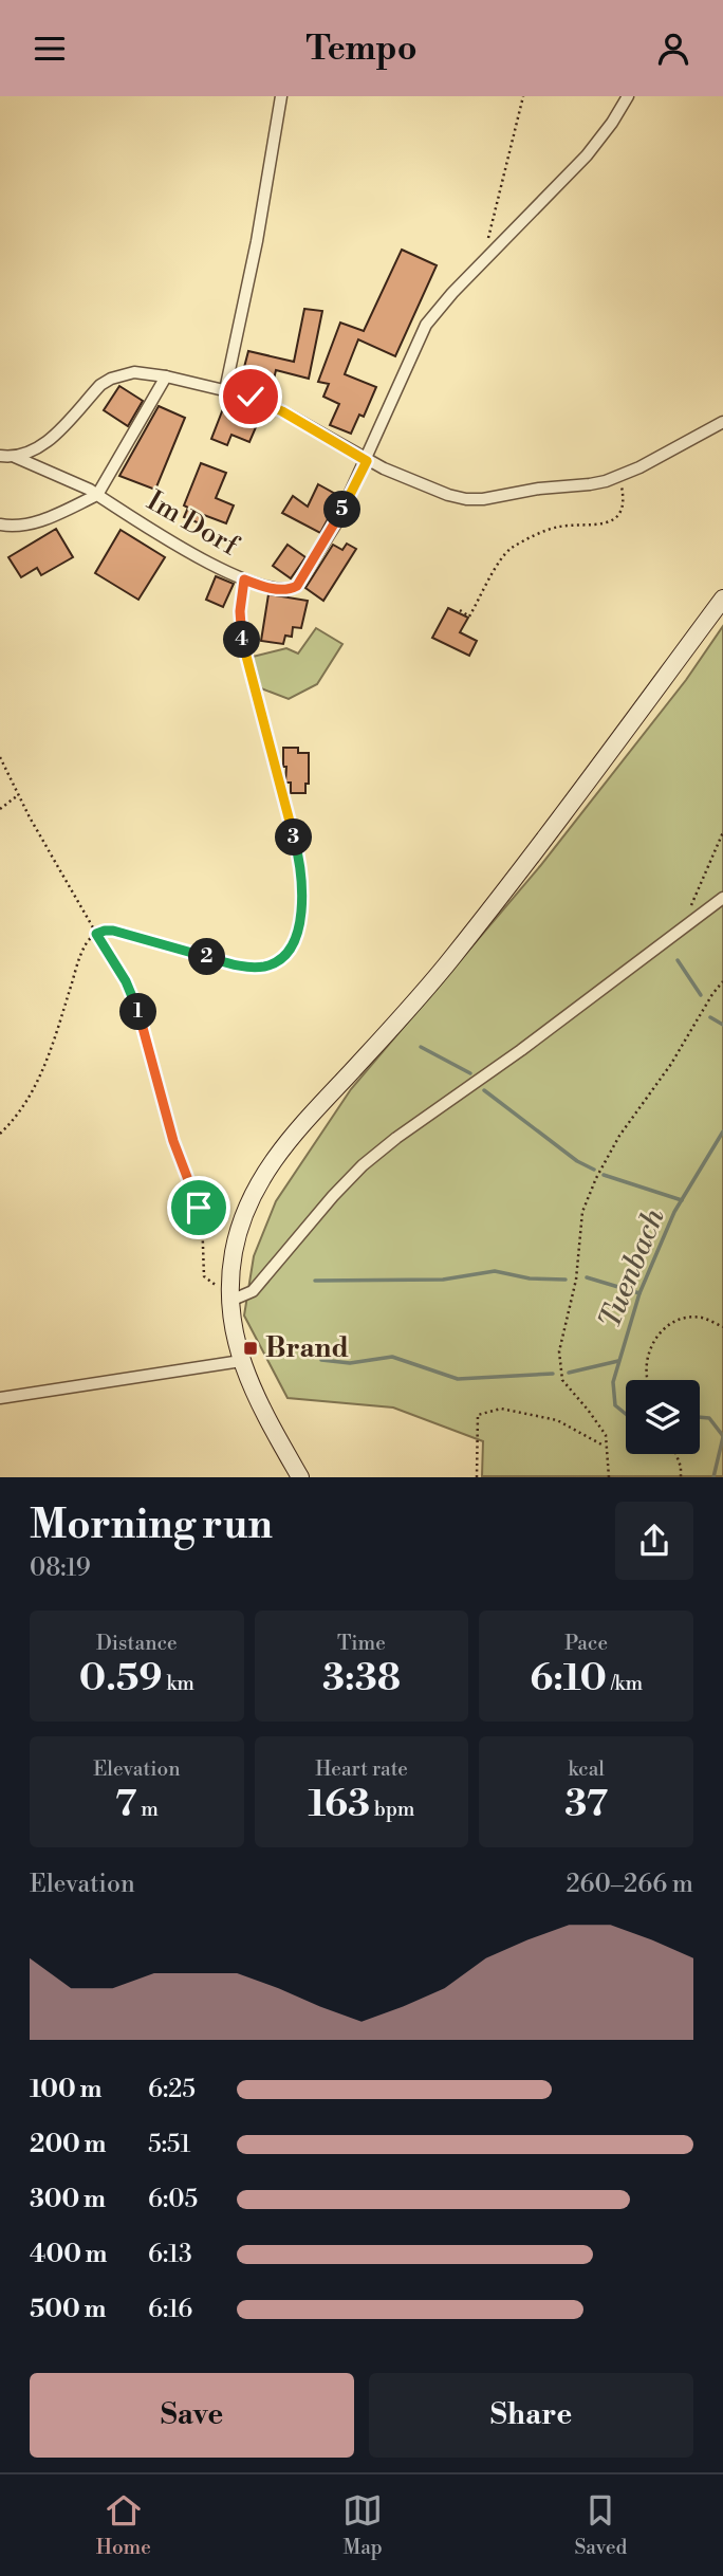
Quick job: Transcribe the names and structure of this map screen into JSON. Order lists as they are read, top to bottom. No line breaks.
{"streets":{"street":["Im Dorf"]},"water":["Tuenbach"],"places":{"transit":["Brand"]},"page":{"header":"Tempo","pins":["5","4","3","2","1"],"heading":["Morning run","08:19"],"stats":[["Distance","0.59 km"],["Time","3:38"],["Pace","6:10 /km"],["Elevation","7 m"],["Heart rate","163 bpm"],["kcal","37"]],"chart":["Elevation","260–266 m"],"list":[{"name":"100 m","note":"6:25"},{"name":"200 m","note":"5:51"},{"name":"300 m","note":"6:05"},{"name":"400 m","note":"6:13"},{"name":"500 m","note":"6:16"}],"buttons":["Save","Share"],"tabs":["Home","Map","Saved"]}}
